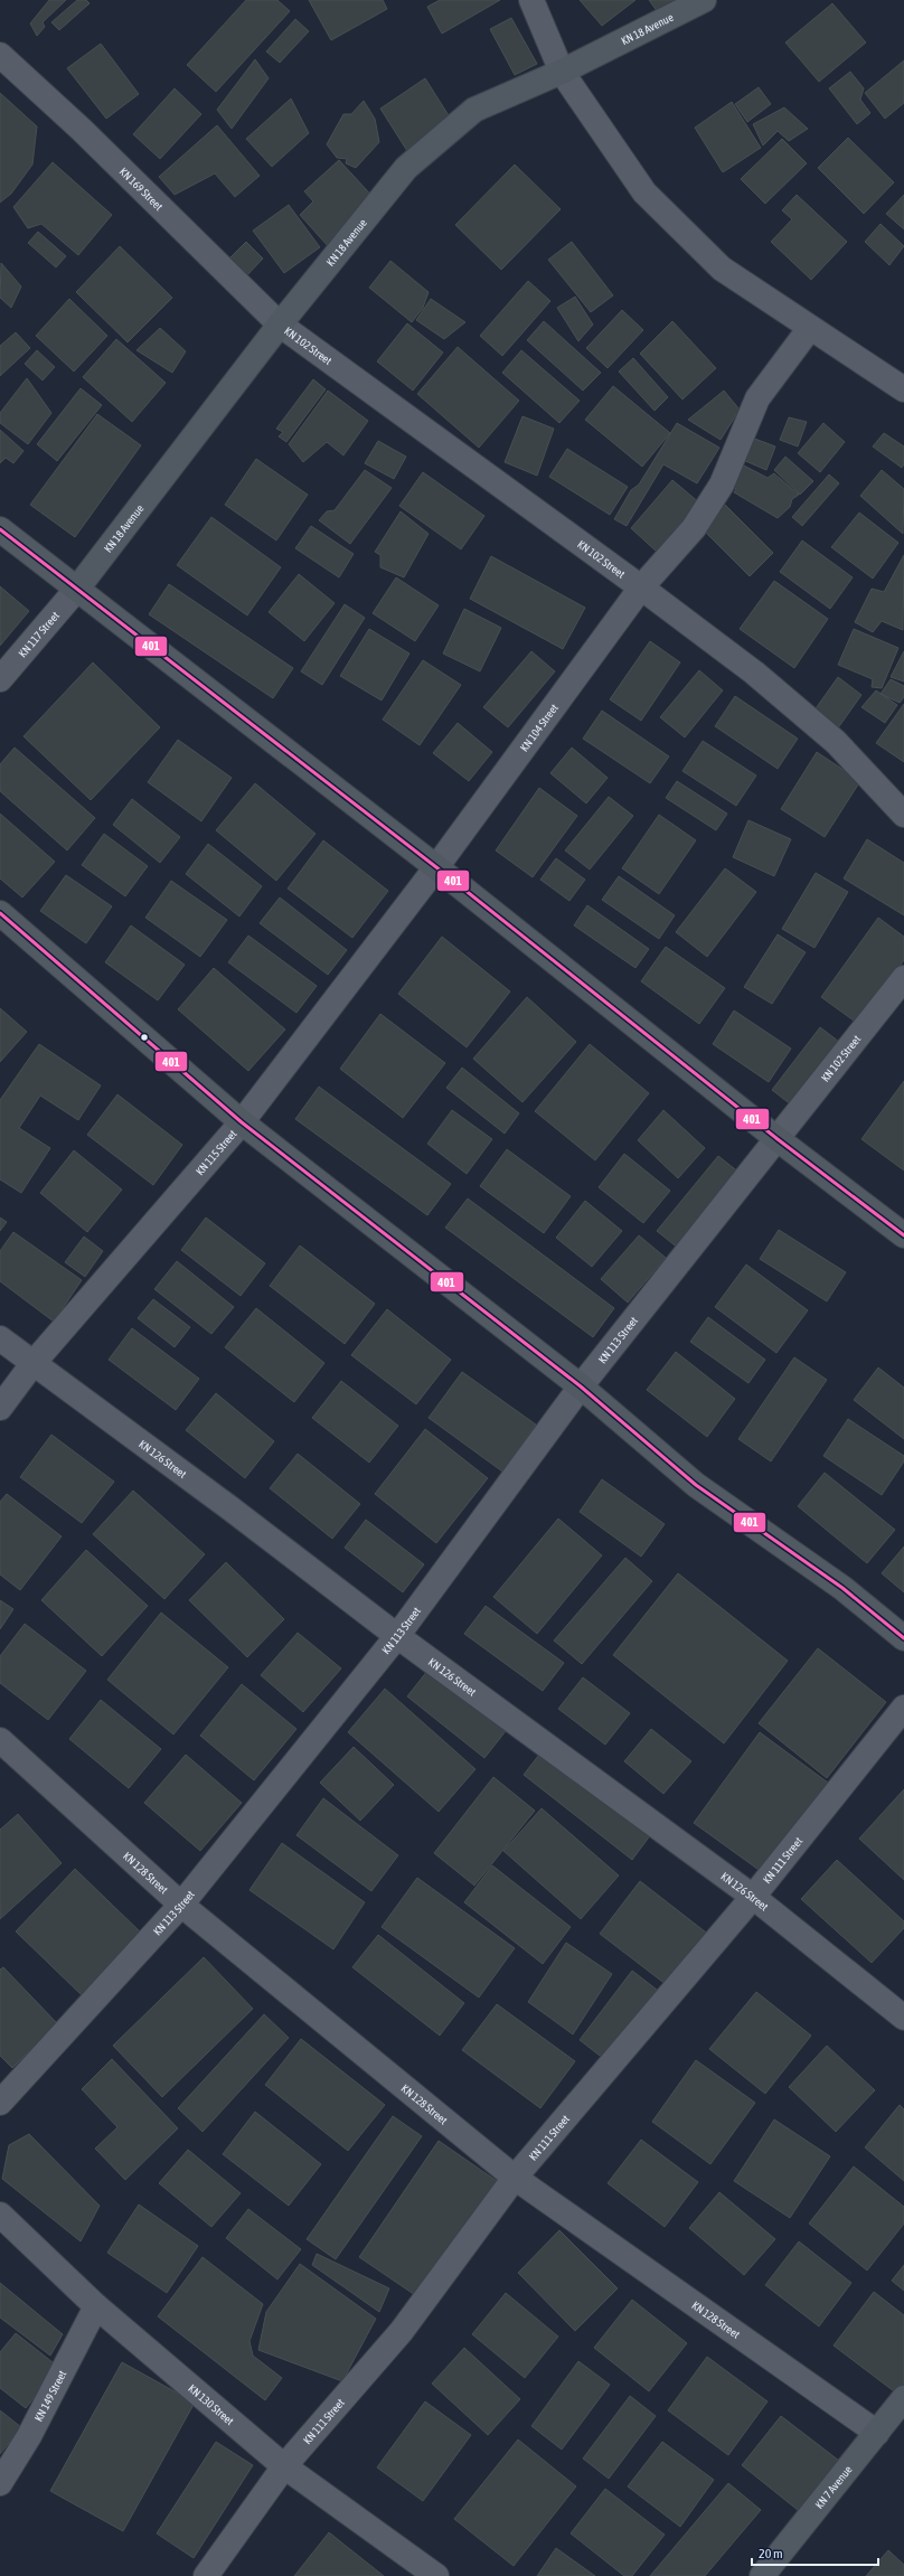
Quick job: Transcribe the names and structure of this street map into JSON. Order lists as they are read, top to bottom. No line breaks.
{"streets":{"main road":["KN 18 Avenue","KN 7 Avenue"],"street":["KN 169 Street","KN 102 Street","KN 117 Street","KN 104 Street","KN 115 Street","KN 113 Street","KN 126 Street","KN 111 Street","KN 128 Street","KN 149 Street","KN 130 Street"]},"crossings":[["KN 18 Avenue","KN 169 Street"],["KN 18 Avenue","KN 102 Street"],["KN 18 Avenue","KN 117 Street"],["KN 169 Street","KN 102 Street"],["KN 102 Street","KN 104 Street"],["KN 102 Street","KN 113 Street"],["KN 104 Street","KN 115 Street"],["KN 115 Street","KN 126 Street"],["KN 113 Street","KN 126 Street"],["KN 113 Street","KN 128 Street"],["KN 126 Street","KN 111 Street"],["KN 111 Street","KN 128 Street"],["KN 111 Street","KN 130 Street"],["KN 128 Street","KN 7 Avenue"],["KN 149 Street","KN 130 Street"]],"lines":["transit line 401"],"scale_bar":"20 m"}
